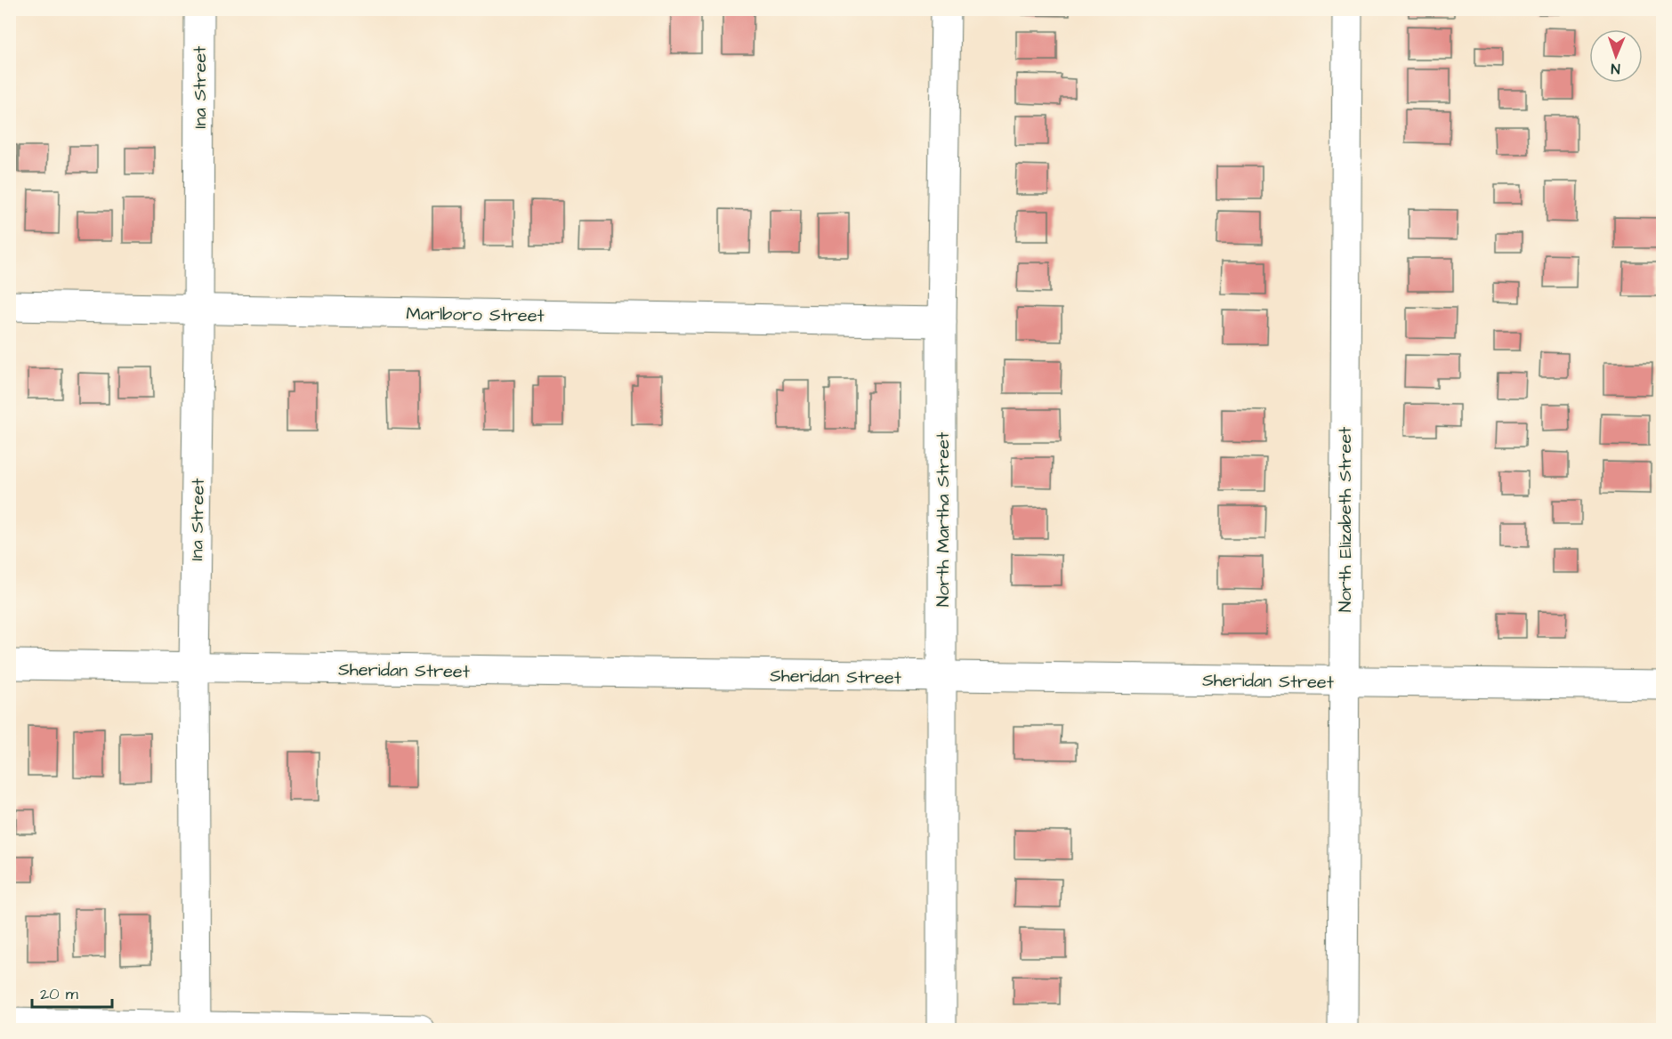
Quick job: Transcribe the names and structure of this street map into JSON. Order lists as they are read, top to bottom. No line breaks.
{"streets":{"street":["Ina Street","Marlboro Street","North Martha Street","North Elizabeth Street","Sheridan Street"]},"crossings":[["Ina Street","Marlboro Street"],["Ina Street","Sheridan Street"],["Marlboro Street","North Martha Street"],["North Martha Street","Sheridan Street"],["North Elizabeth Street","Sheridan Street"]],"scale_bar":"20 m","north":"bottom"}
